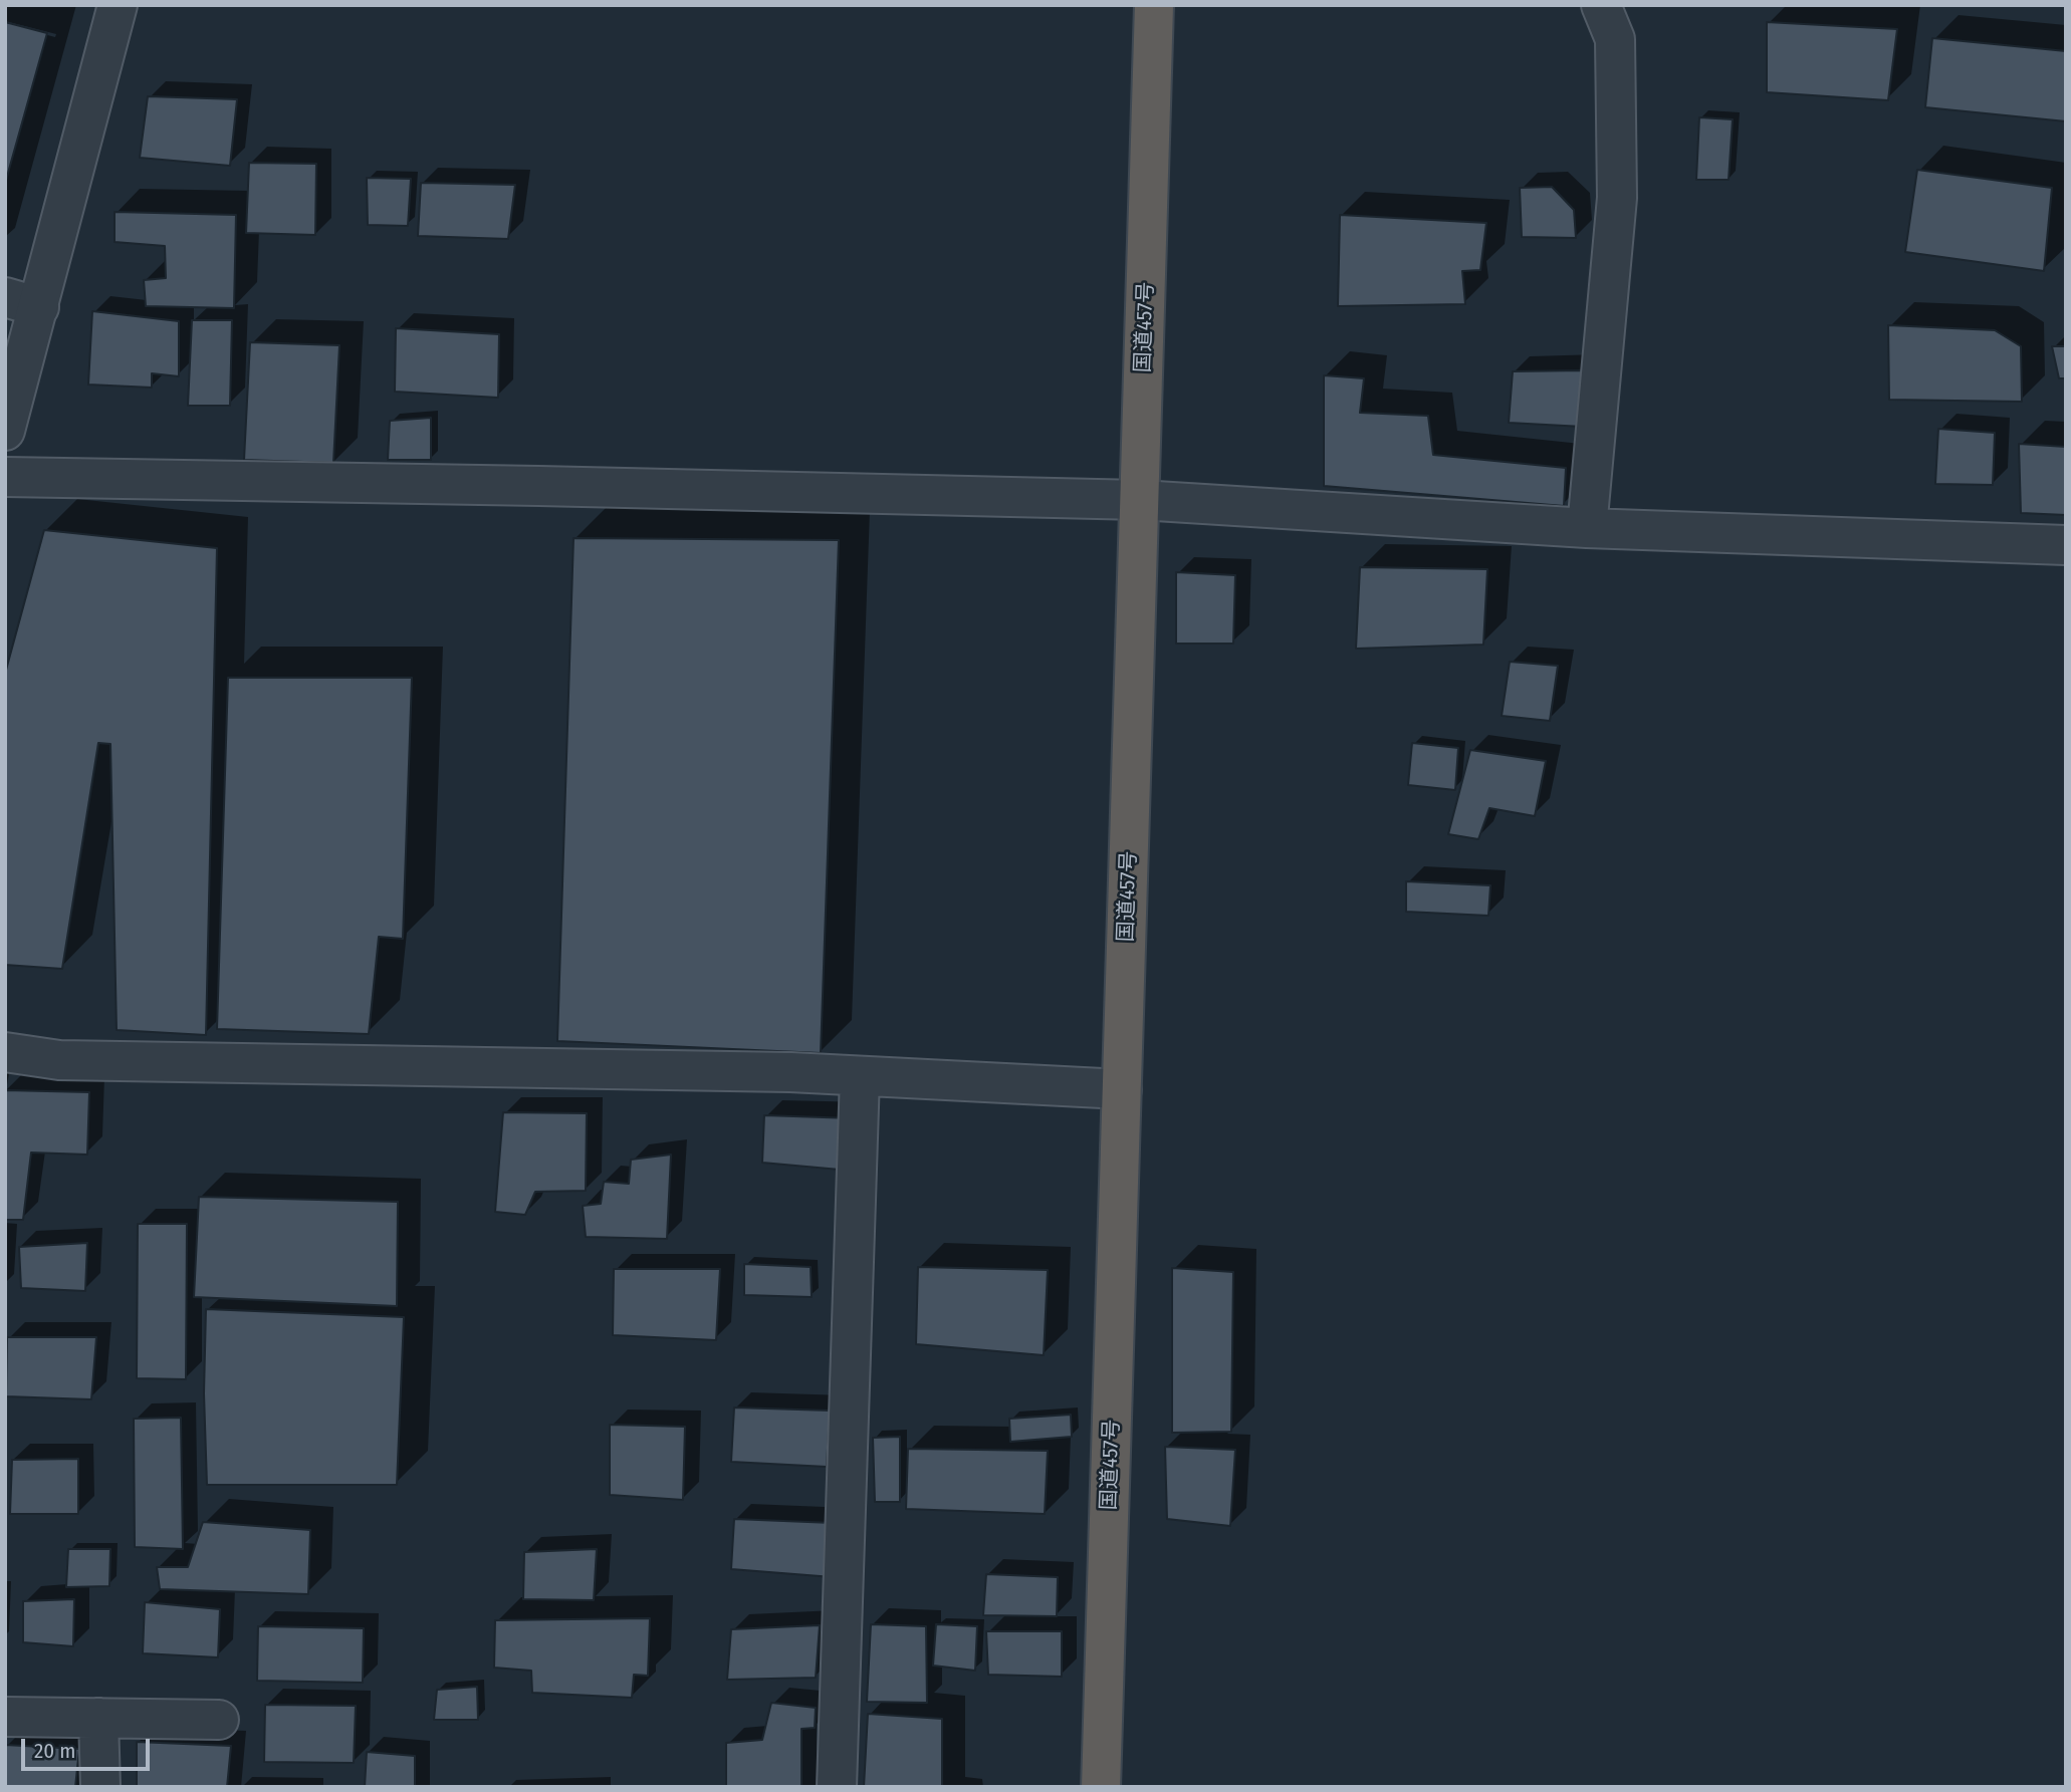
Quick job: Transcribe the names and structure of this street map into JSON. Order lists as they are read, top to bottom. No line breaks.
{"streets":{"highway":["国道457号"]},"scale_bar":"20 m"}
